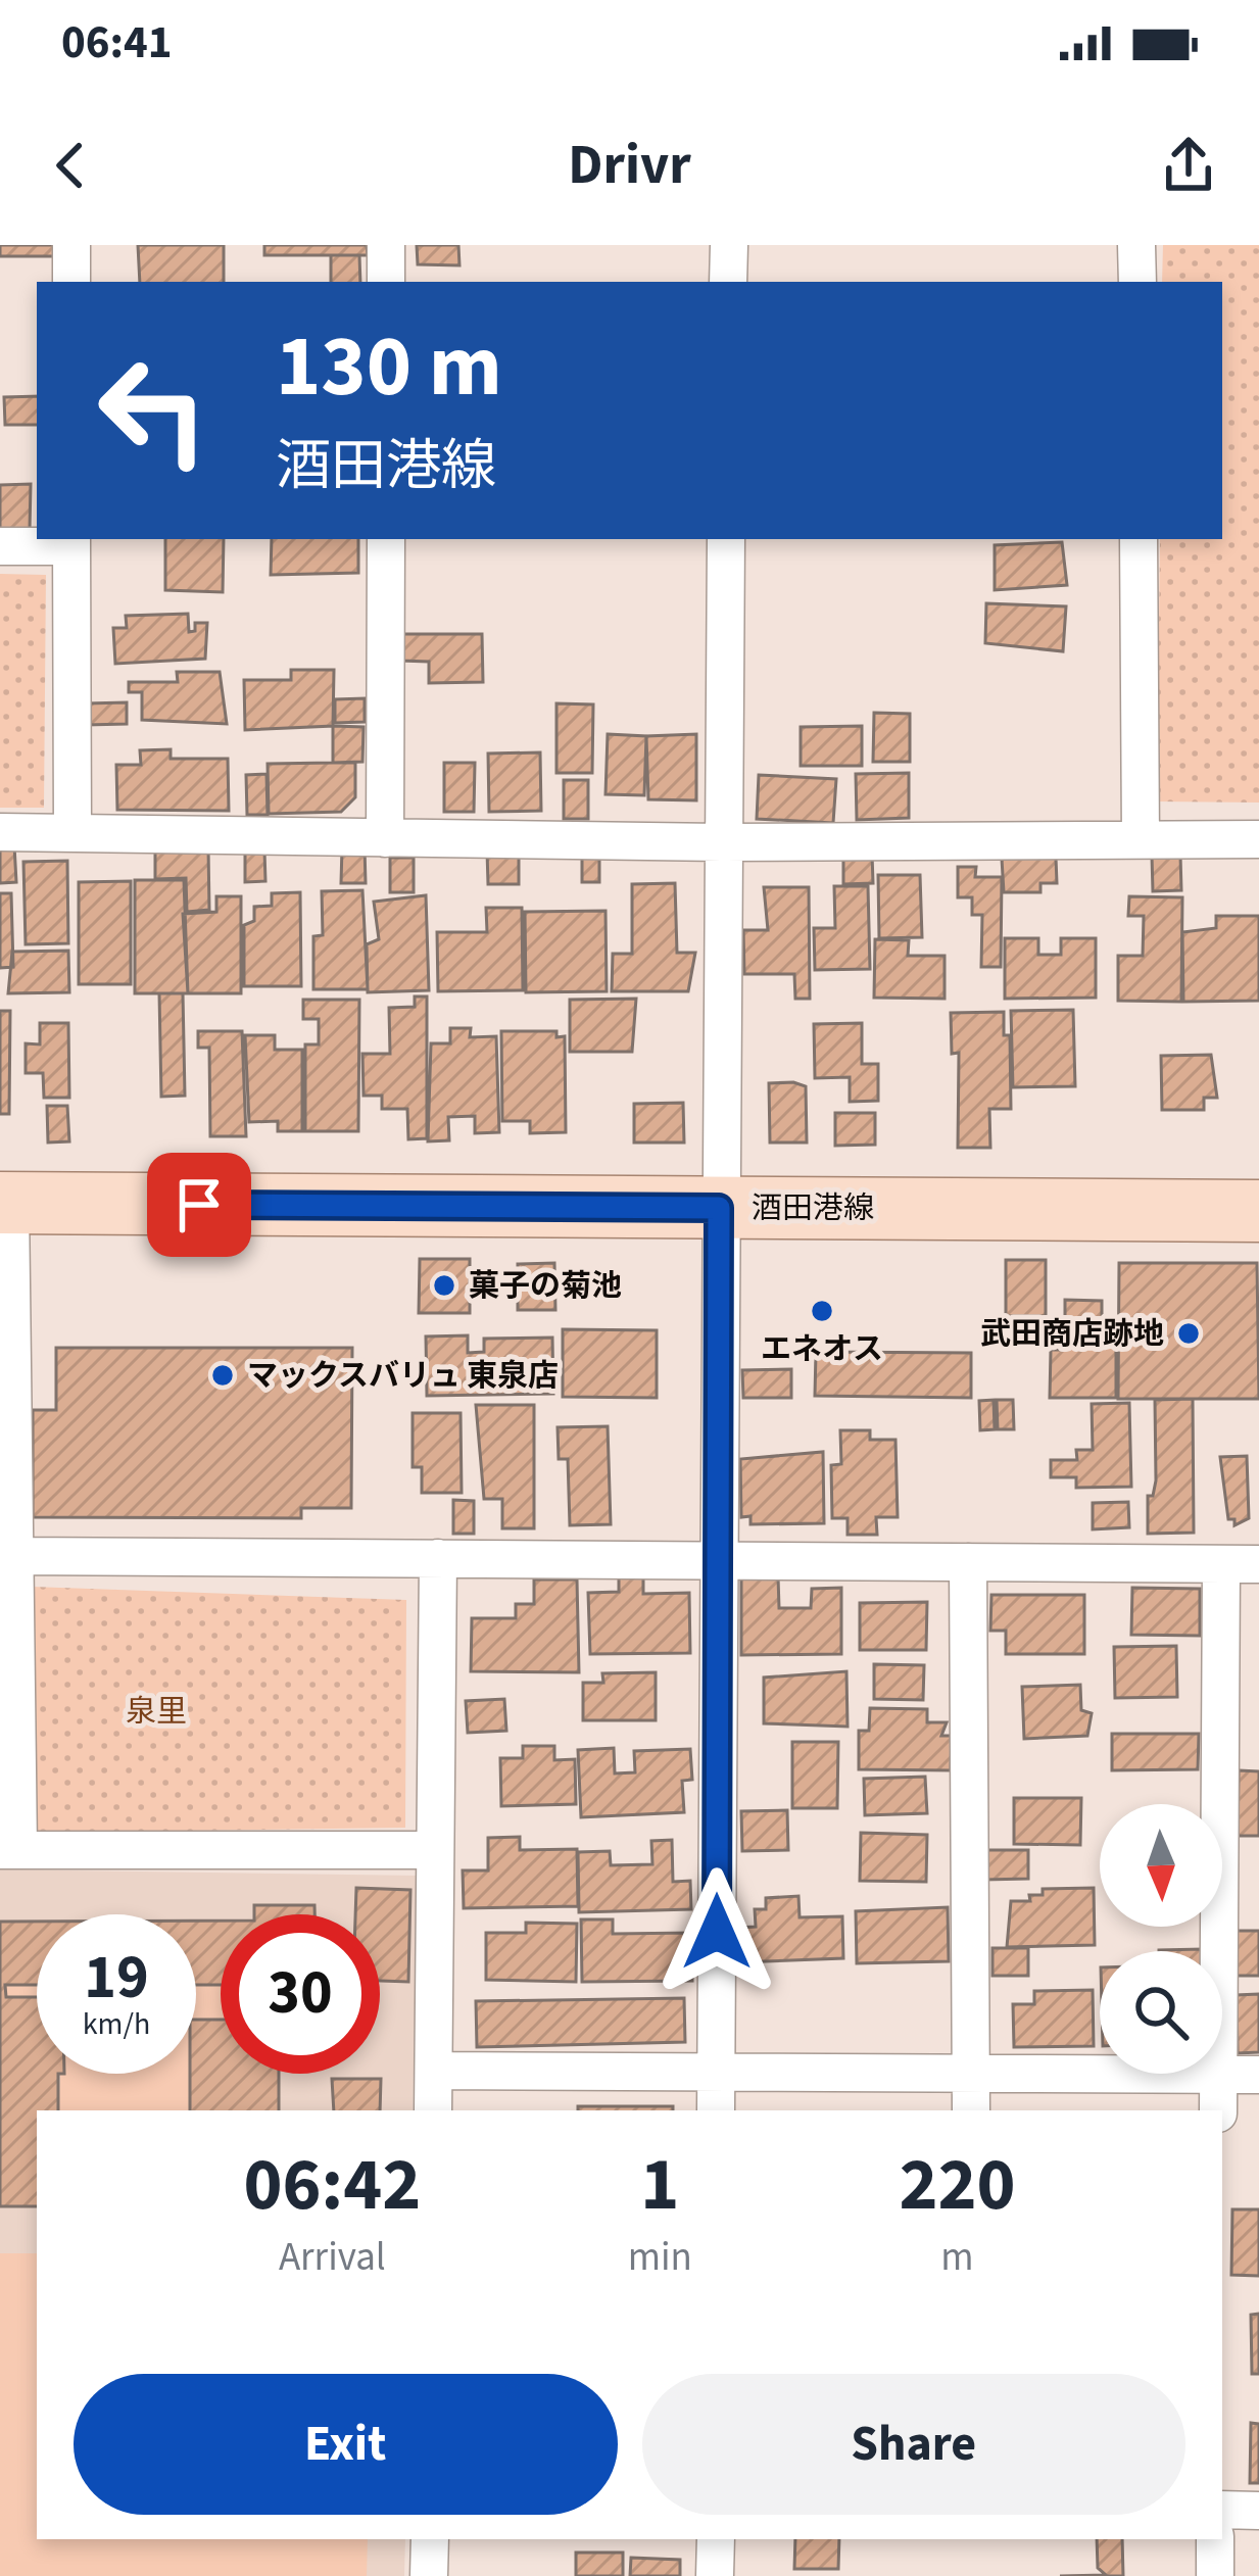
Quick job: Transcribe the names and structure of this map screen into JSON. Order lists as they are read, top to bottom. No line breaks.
{"streets":{"main road":["酒田港線"]},"parks":["泉里"],"places":["菓子の菊池","エネオス","武田商店跡地","マックスバリュ 東泉店"],"north":"bottom","page":{"status":"06:41","header":"Drivr","turn":["130 m","酒田港線"],"speed":"19 km/h","limit":"30","eta":["06:42","Arrival","1","min","220","m"],"buttons":["Exit","Share"]}}
